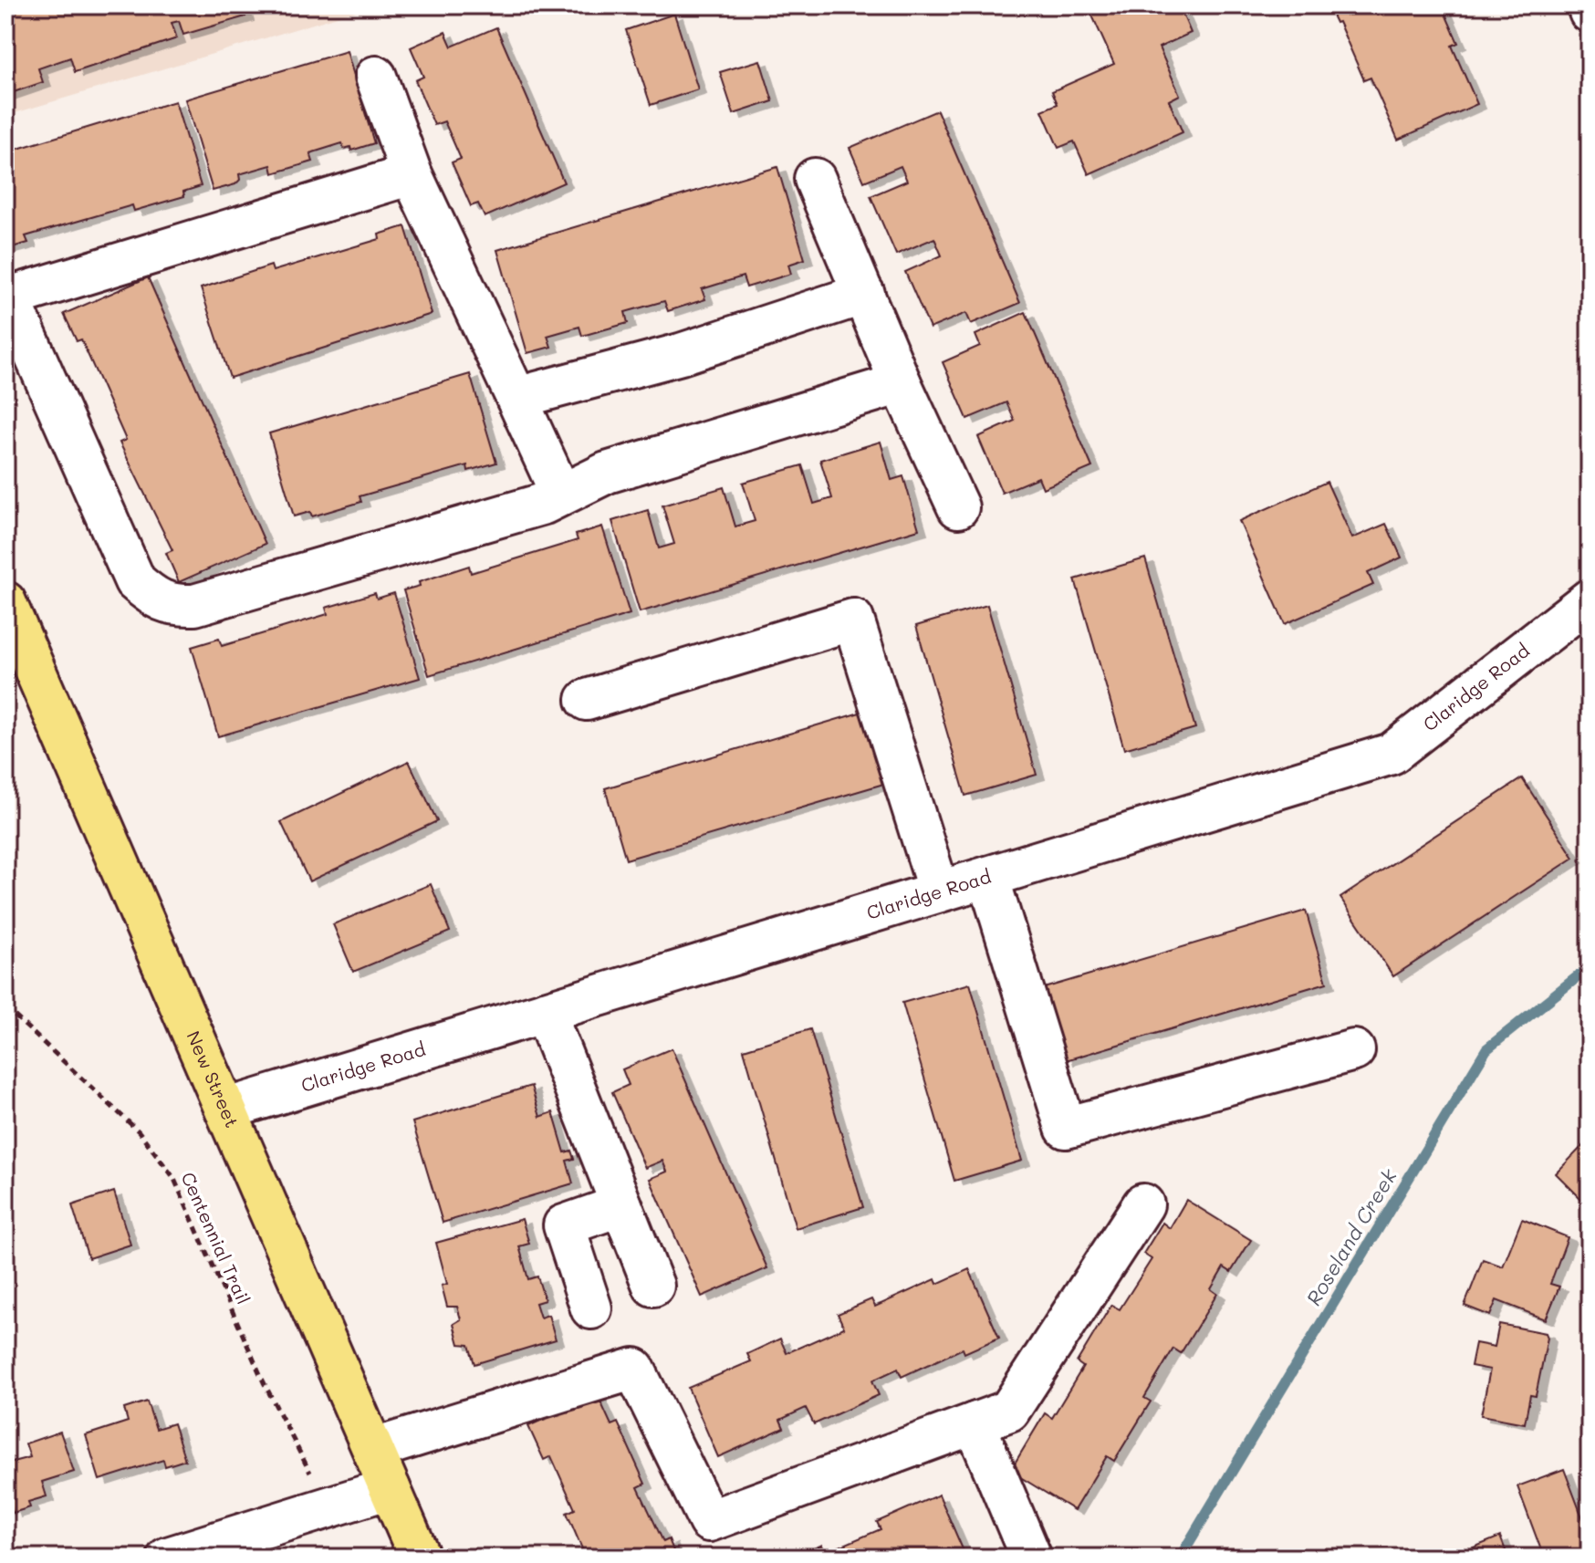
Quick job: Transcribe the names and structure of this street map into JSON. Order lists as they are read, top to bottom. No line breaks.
{"streets":{"main road":["New Street"],"street":["Claridge Road"],"path":["Centennial Trail"]},"crossings":[["Claridge Road","New Street"]],"water":["Roseland Creek"]}
